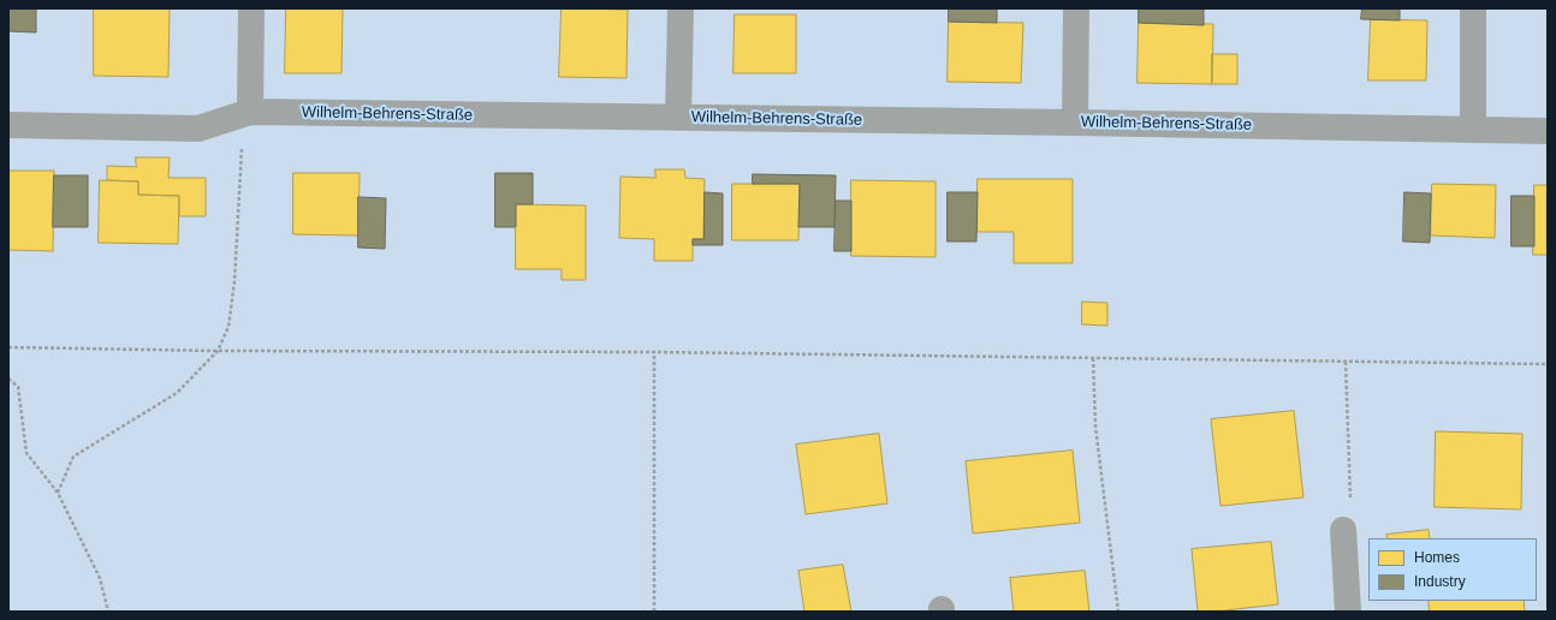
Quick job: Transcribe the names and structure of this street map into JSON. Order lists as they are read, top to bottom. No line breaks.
{"streets":{"street":["Wilhelm-Behrens-Straße"]},"legend":["Homes","Industry"]}
